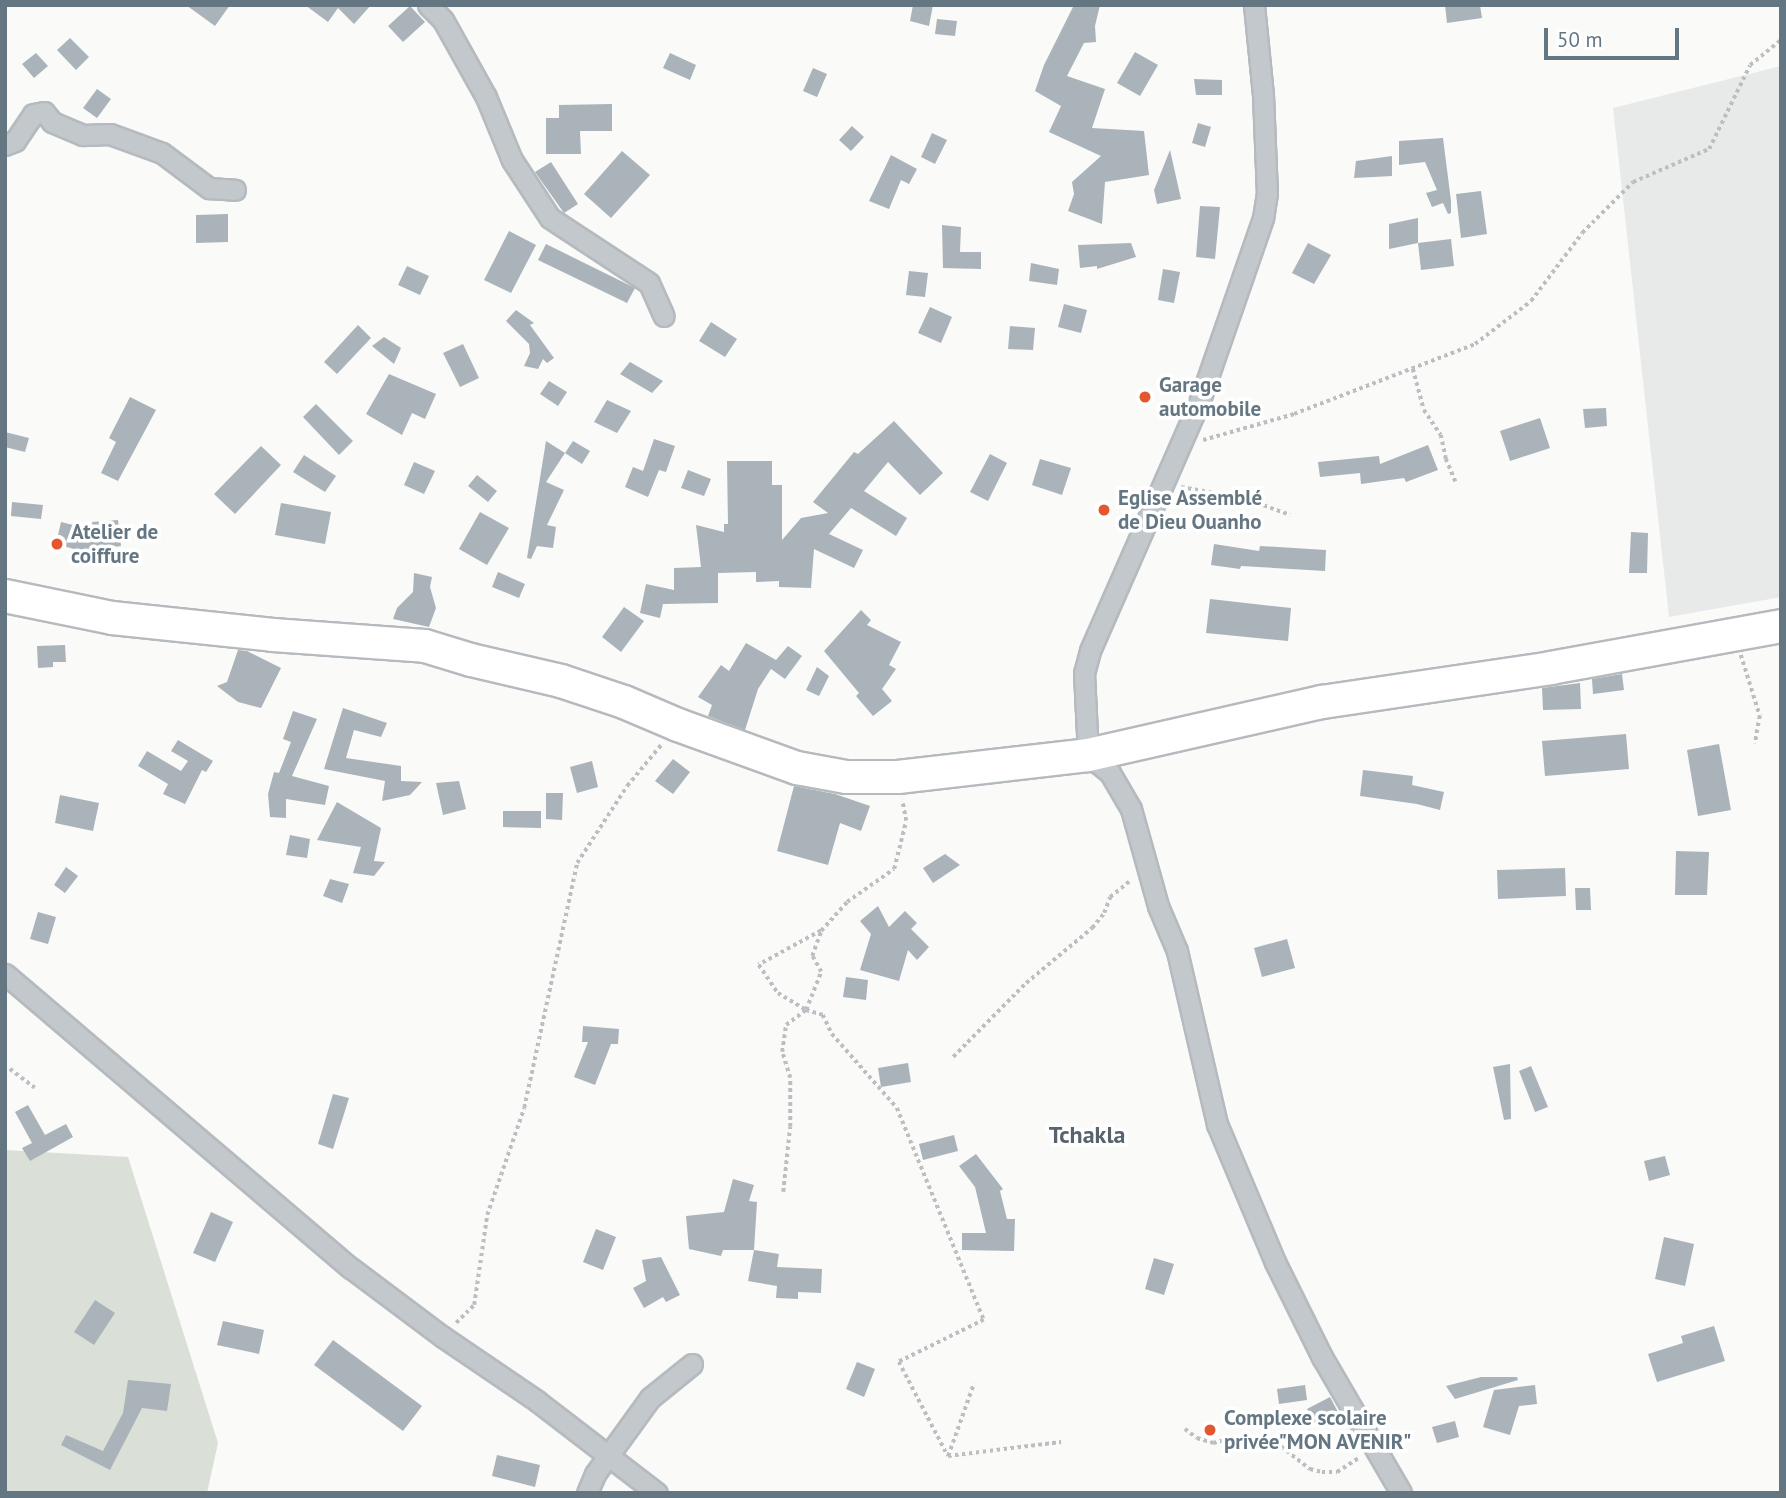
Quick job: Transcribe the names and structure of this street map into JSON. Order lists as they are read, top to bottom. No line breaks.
{"districts":["Tchakla"],"places":["Garage automobile","Eglise Assemblé de Dieu Ouanho","Atelier de coiffure","Complexe scolaire privée\"MON AVENIR\""],"scale_bar":"50 m"}
